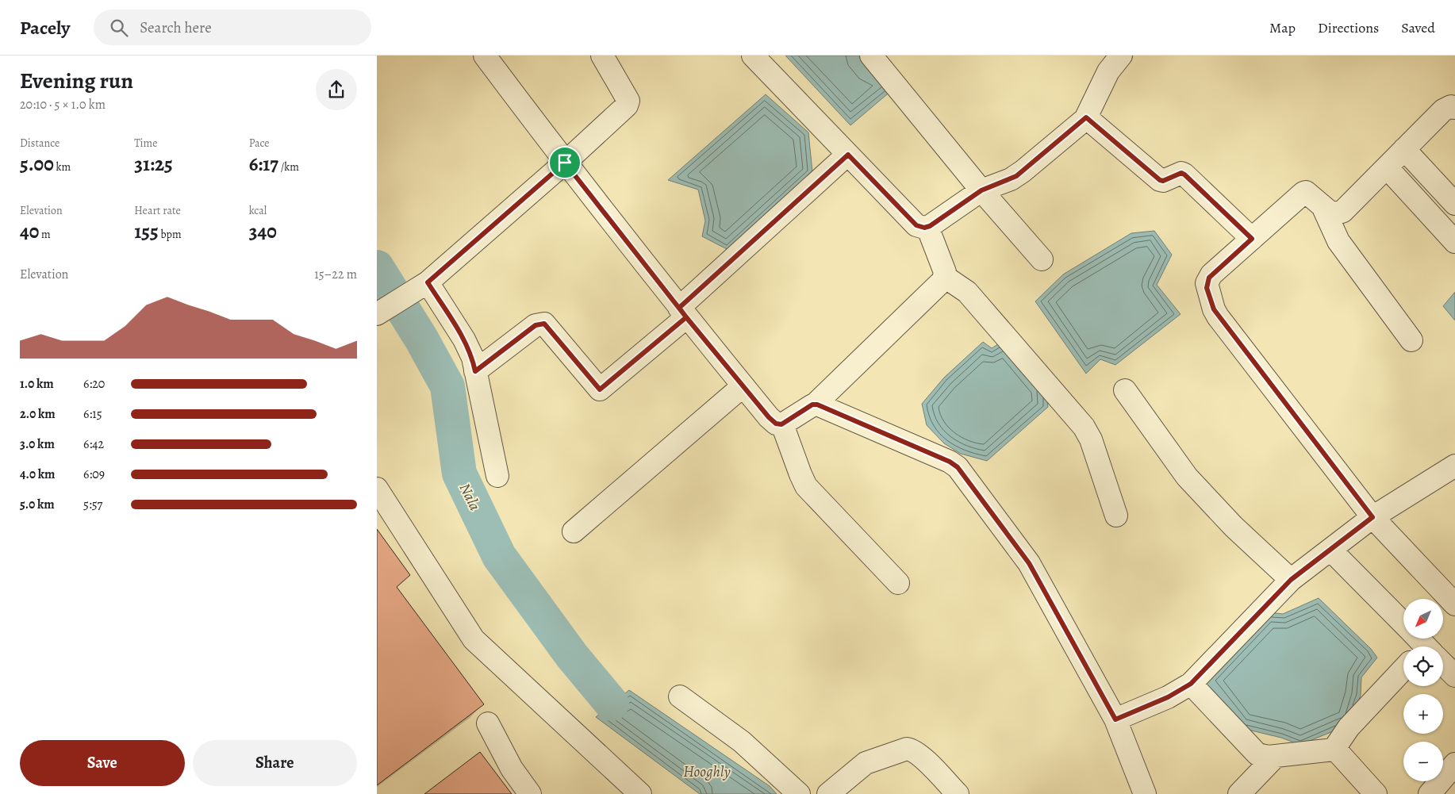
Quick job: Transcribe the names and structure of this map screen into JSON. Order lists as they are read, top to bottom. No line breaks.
{"water":["Nala","Hooghly"],"north":"bottom left","page":{"header":"Pacely","search":"Search here","nav":["Map","Directions","Saved"],"heading":["Evening run","20:10 · 5 × 1.0 km"],"stats":[["Distance","5.00 km"],["Time","31:25"],["Pace","6:17 /km"],["Elevation","40 m"],["Heart rate","155 bpm"],["kcal","340"]],"chart":["Elevation","15–22 m"],"list":[{"name":"1.0 km","note":"6:20"},{"name":"2.0 km","note":"6:15"},{"name":"3.0 km","note":"6:42"},{"name":"4.0 km","note":"6:09"},{"name":"5.0 km","note":"5:57"}],"map_buttons":["+","−"],"buttons":["Save","Share"]}}
